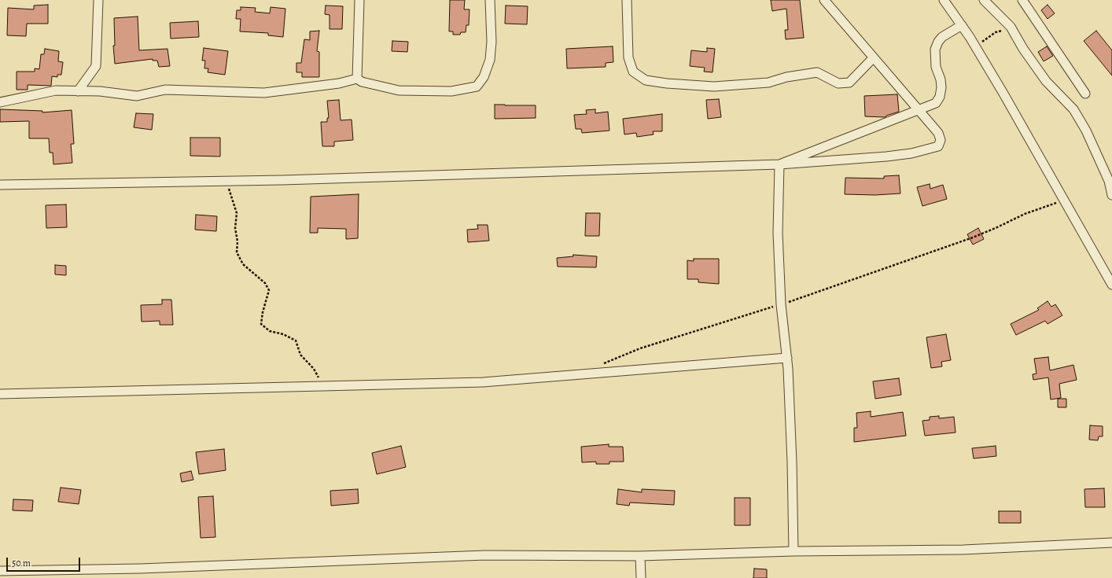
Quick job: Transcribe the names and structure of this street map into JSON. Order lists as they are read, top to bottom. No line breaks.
{"scale_bar":"50 m"}
